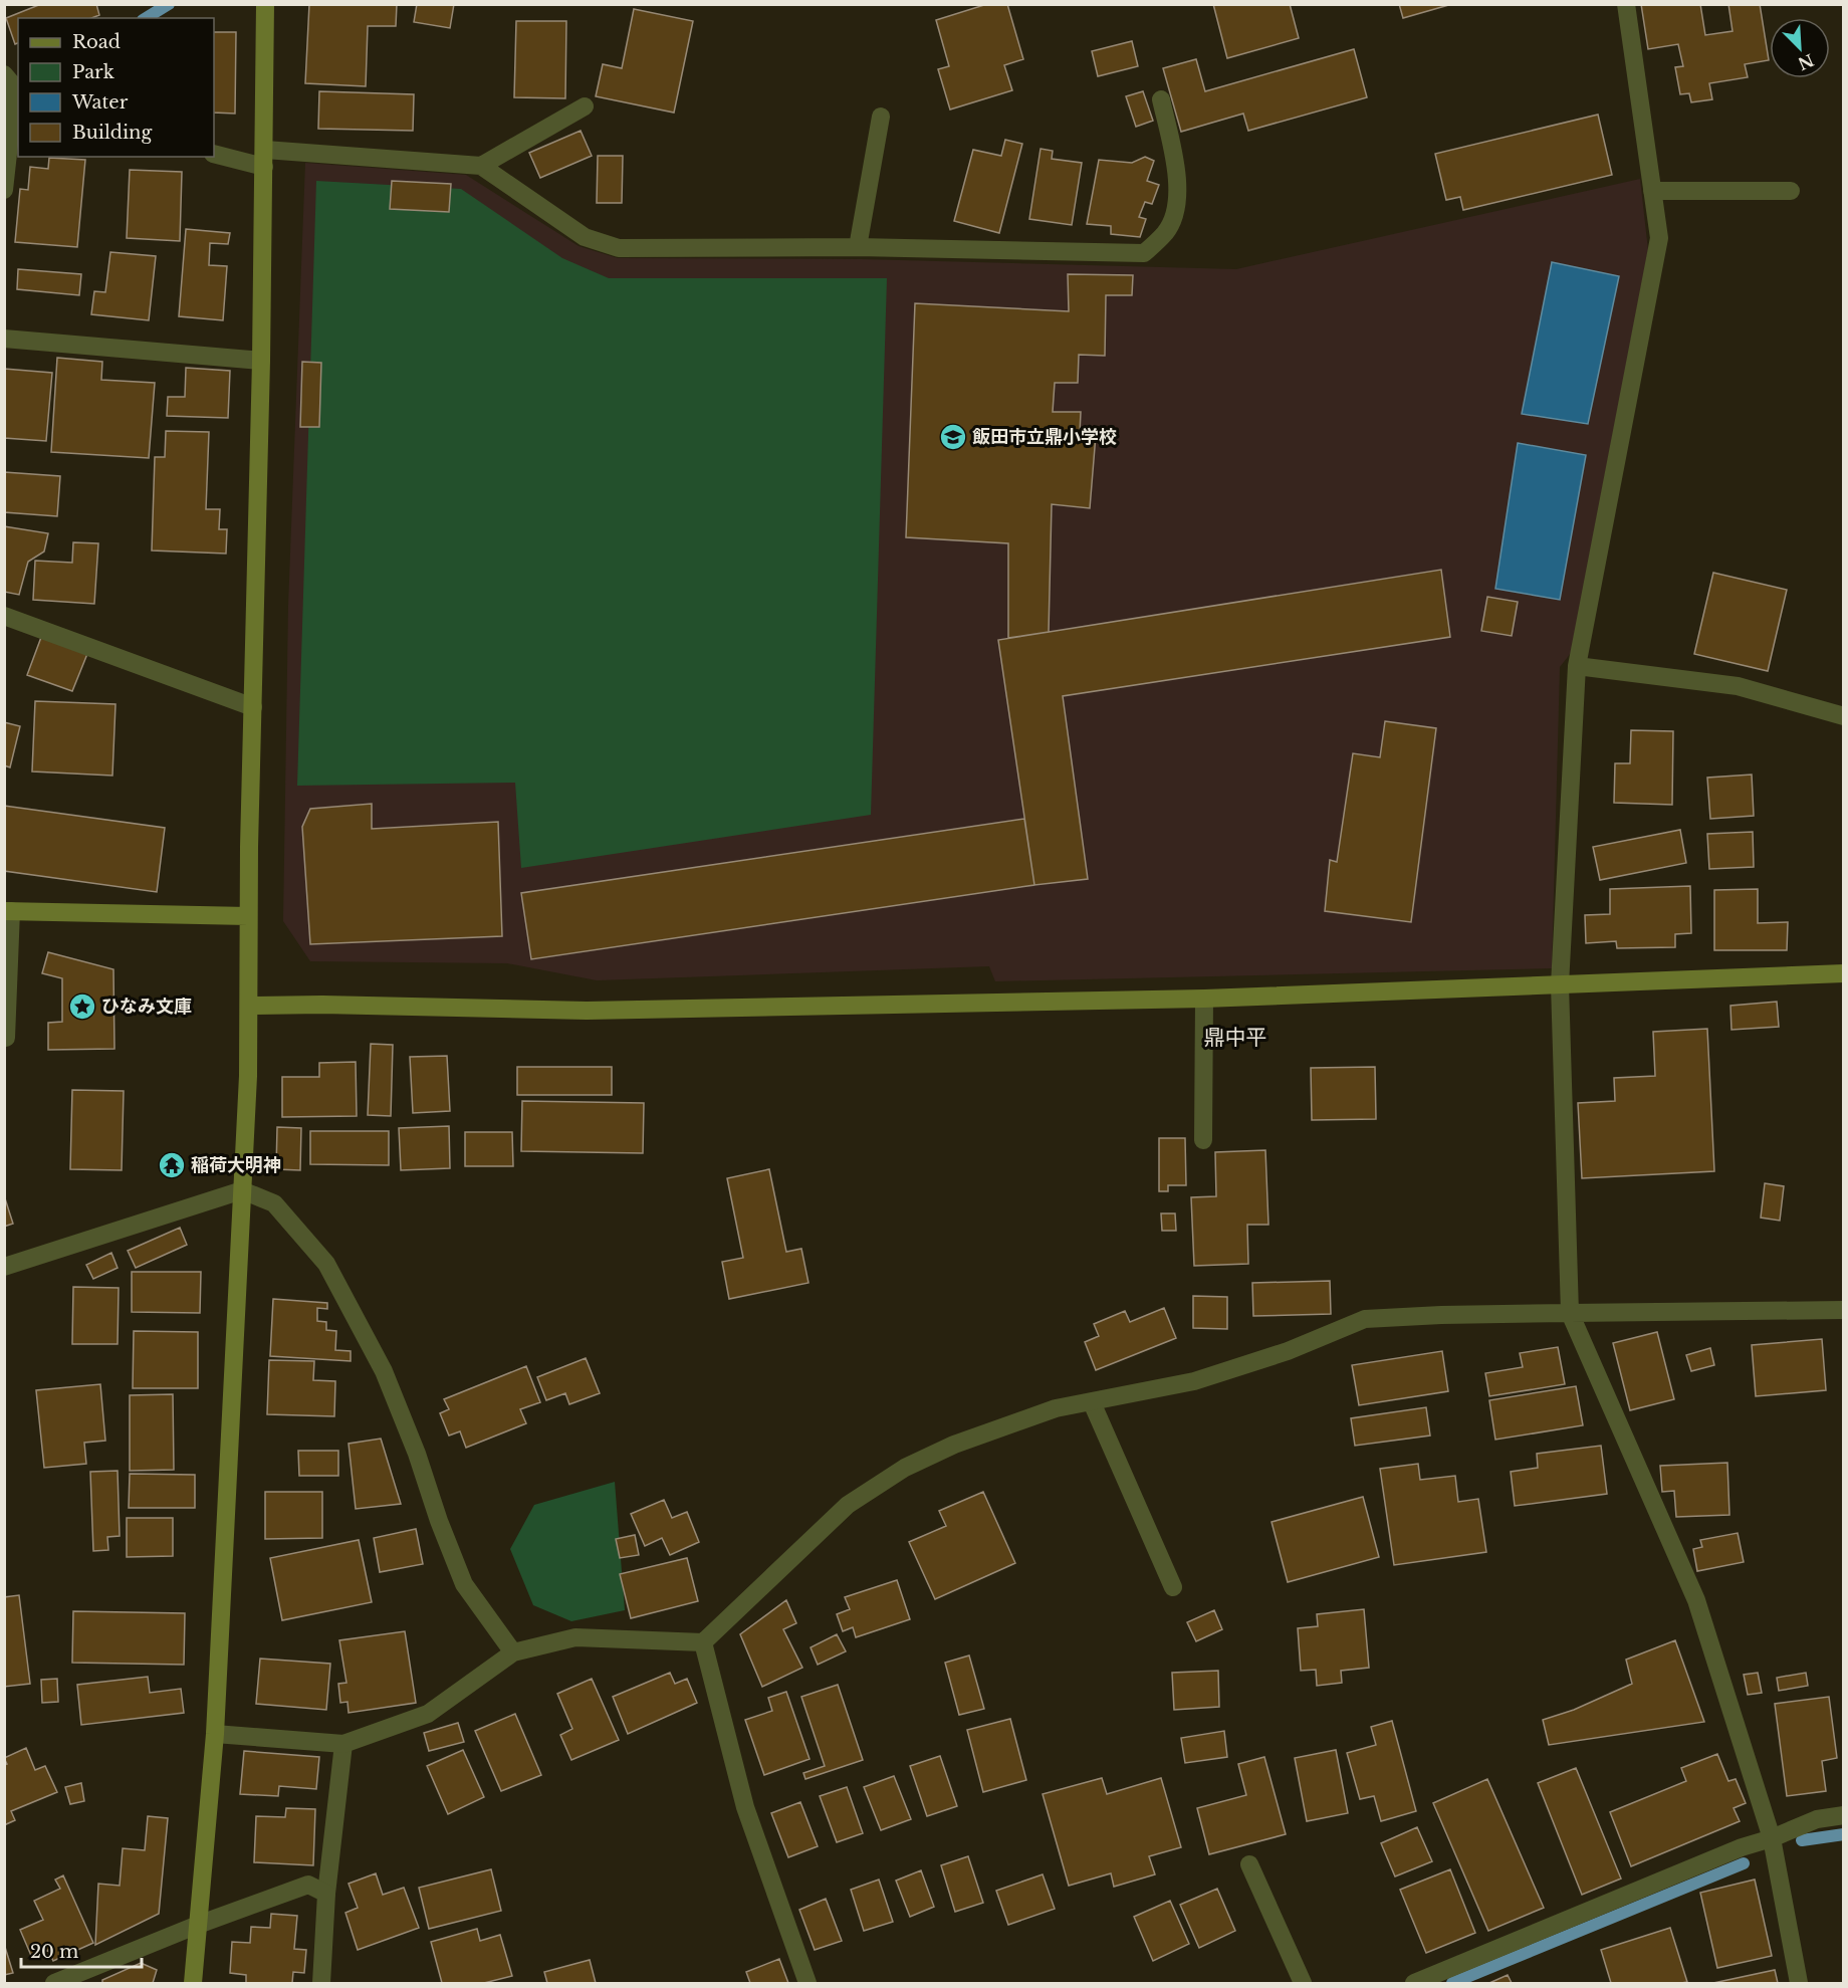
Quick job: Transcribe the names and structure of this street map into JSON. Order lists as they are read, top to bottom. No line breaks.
{"districts":["鼎中平"],"places":{"school or university":["飯田市立鼎小学校"],"place":["ひなみ文庫"],"temple":["稲荷大明神"]},"legend":["Road","Park","Water","Building"],"scale_bar":"20 m","north":"bottom right"}
